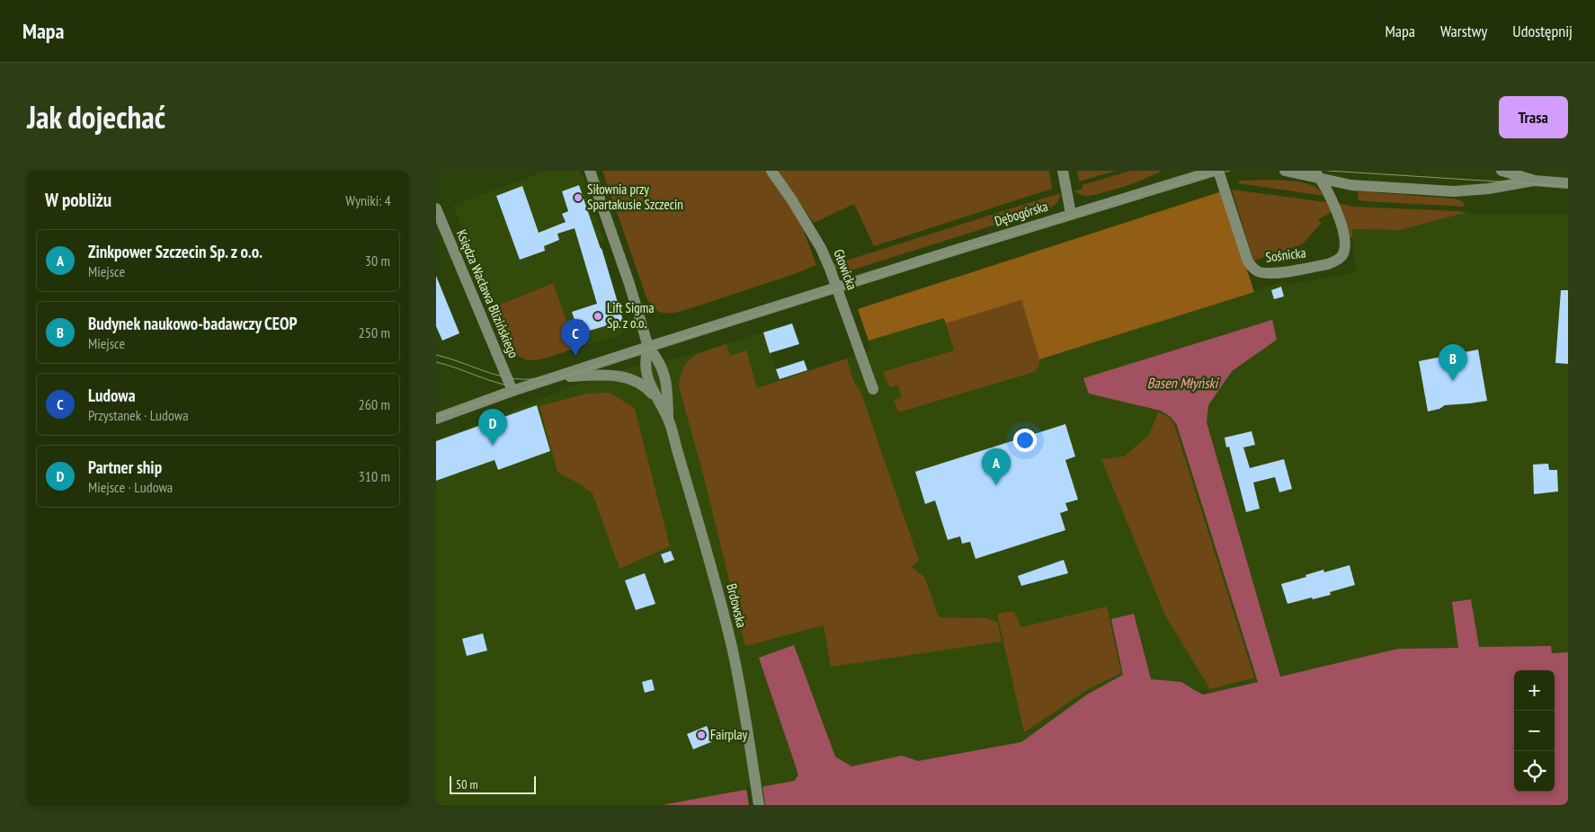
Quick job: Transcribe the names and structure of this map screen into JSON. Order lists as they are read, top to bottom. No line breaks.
{"streets":{"street":["Dębogórska","Sośnicka","Głowicka","Księdza Wacława Blizińskiego","Brdowska"]},"crossings":[["Dębogórska","Głowicka"],["Dębogórska","Księdza Wacława Blizińskiego"],["Dębogórska","Brdowska"]],"water":["Basen Młyński"],"places":["Siłownia przy Spartakusie Szczecin","Lift Sigma Sp. z o.o.","Fairplay"],"scale_bar":"50 m","page":{"header":"Mapa","nav":["Mapa","Warstwy","Udostępnij"],"title":"Jak dojechać","buttons":"Trasa","heading":["W pobliżu","Wyniki: 4"],"list":[{"mark":"A","name":"Zinkpower Szczecin Sp. z o.o.","note":"Miejsce","value":"30 m"},{"mark":"B","name":"Budynek naukowo-badawczy CEOP","note":"Miejsce","value":"250 m"},{"mark":"C","name":"Ludowa","note":"Przystanek · Ludowa","value":"260 m"},{"mark":"D","name":"Partner ship","note":"Miejsce · Ludowa","value":"310 m"}],"pins":["C","B","D","A"],"map_buttons":["+","−"],"scale":"50 m"}}
